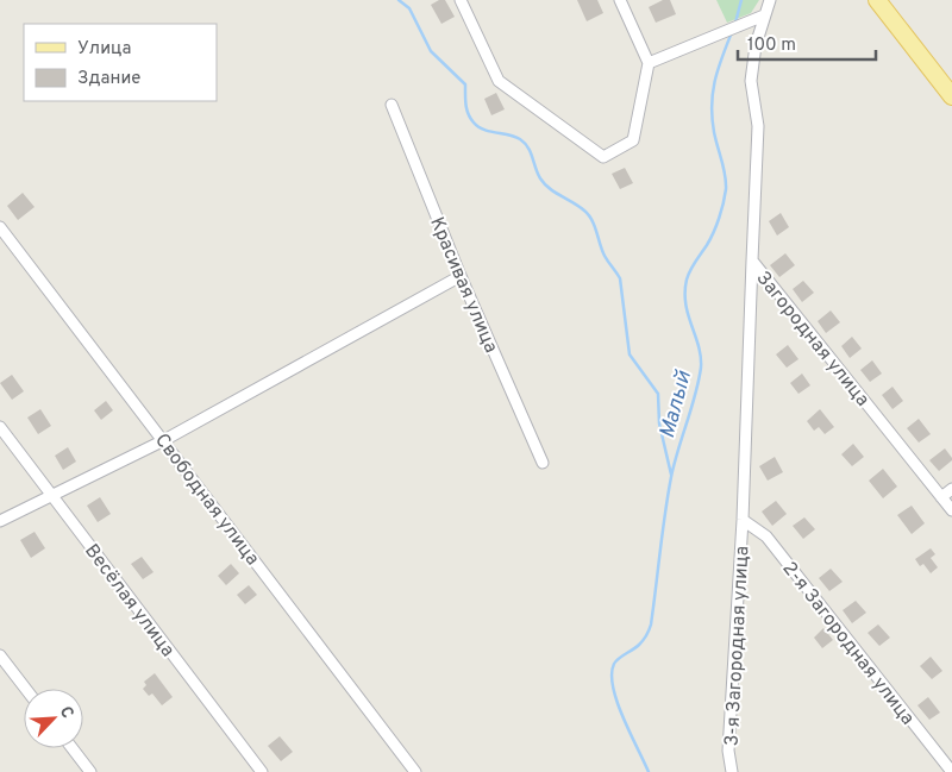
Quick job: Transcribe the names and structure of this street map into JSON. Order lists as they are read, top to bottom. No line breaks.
{"streets":{"street":["Красивая улица","Загородная улица","Свободная улица","Весёлая улица","2-я Загородная улица","3-я Загородная улица"]},"crossings":[["Загородная улица","3-я Загородная улица"],["2-я Загородная улица","3-я Загородная улица"]],"water":["Малый"],"legend":["Улица","Здание"],"scale_bar":"100 m","north":"top right"}
